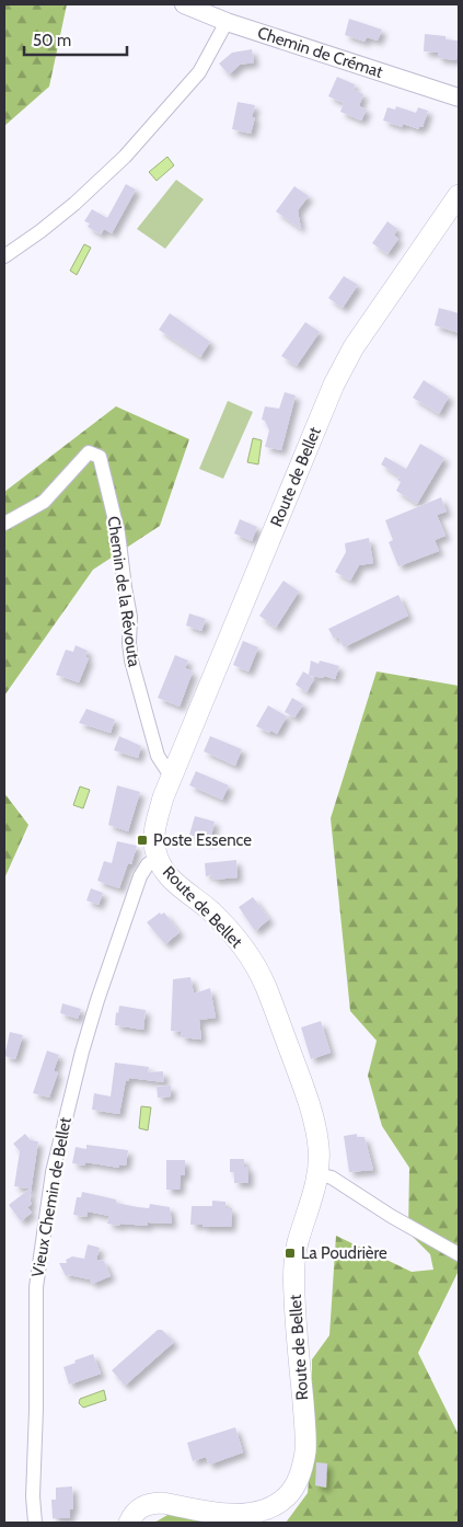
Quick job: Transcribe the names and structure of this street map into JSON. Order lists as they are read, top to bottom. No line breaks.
{"streets":{"main road":["Route de Bellet"],"street":["Chemin de Crémat","Chemin de la Révouta","Vieux Chemin de Bellet"]},"crossings":[["Route de Bellet","Chemin de la Révouta"],["Route de Bellet","Vieux Chemin de Bellet"]],"places":{"transit":["Poste Essence","La Poudrière"]},"scale_bar":"50 m"}
